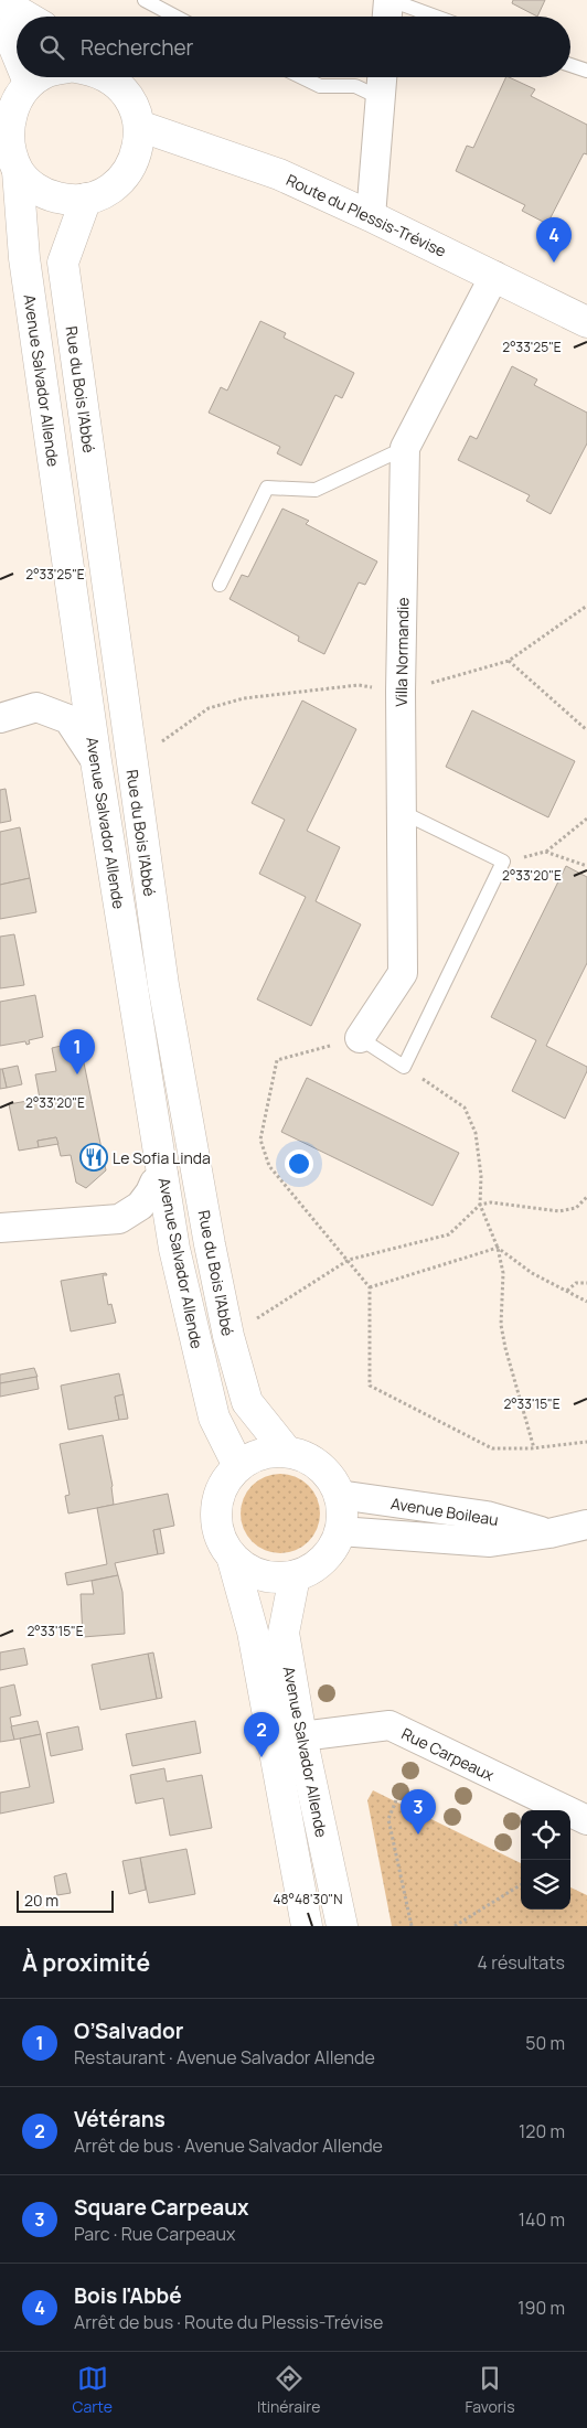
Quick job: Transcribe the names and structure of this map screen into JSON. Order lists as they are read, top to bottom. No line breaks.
{"streets":{"main road":["Route du Plessis-Trévise","Avenue Salvador Allende","Rue du Bois l'Abbé"],"street":["Villa Normandie","Avenue Boileau","Rue Carpeaux"]},"crossings":[["Route du Plessis-Trévise","Villa Normandie"],["Avenue Salvador Allende","Rue du Bois l'Abbé"],["Avenue Salvador Allende","Avenue Boileau"],["Avenue Salvador Allende","Rue Carpeaux"],["Rue du Bois l'Abbé","Avenue Boileau"]],"places":{"restaurant":["Le Sofia Linda"]},"scale_bar":"20 m","page":{"search":"Rechercher","pins":["4","1","2","3"],"scale":"20 m","heading":["À proximité","4 résultats"],"list":[{"mark":"1","name":"O’Salvador","note":"Restaurant · Avenue Salvador Allende","value":"50 m"},{"mark":"2","name":"Vétérans","note":"Arrêt de bus · Avenue Salvador Allende","value":"120 m"},{"mark":"3","name":"Square Carpeaux","note":"Parc · Rue Carpeaux","value":"140 m"},{"mark":"4","name":"Bois l'Abbé","note":"Arrêt de bus · Route du Plessis-Trévise","value":"190 m"}],"nav":["Carte","Itinéraire","Favoris"]},"coordinates":["2°33'25\"E","2°33'20\"E","2°33'15\"E","48°48'30\"N"]}
